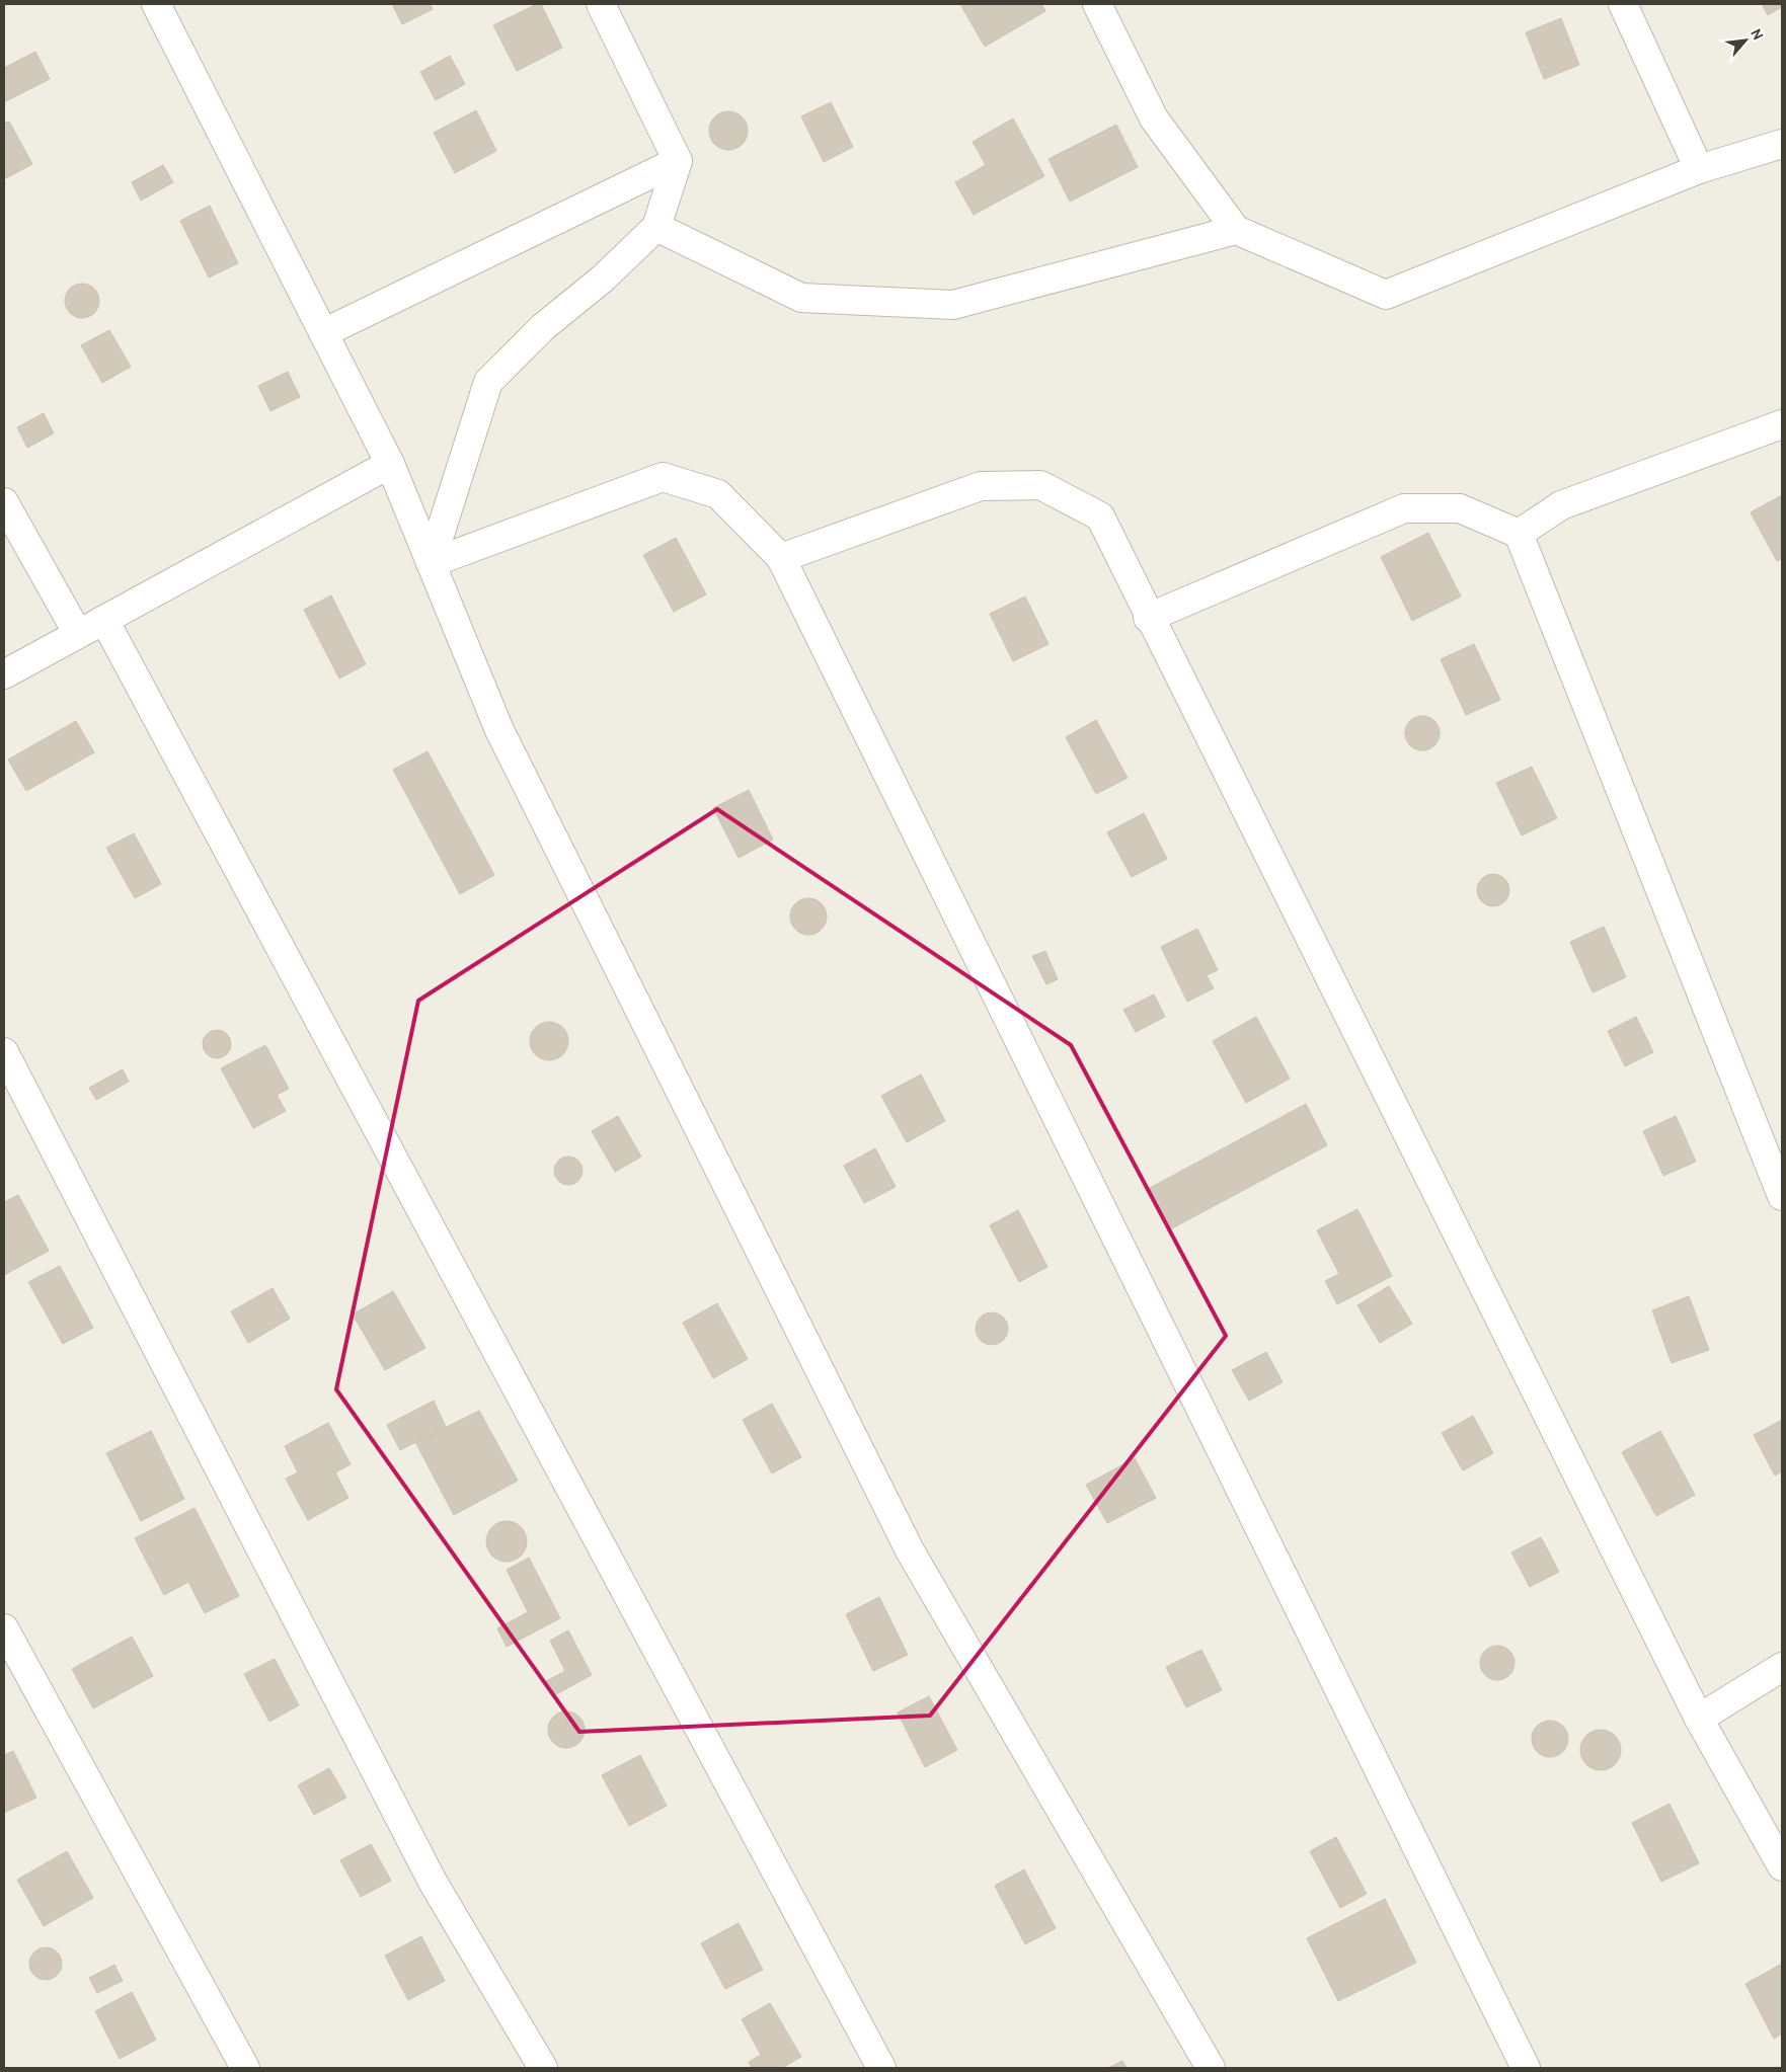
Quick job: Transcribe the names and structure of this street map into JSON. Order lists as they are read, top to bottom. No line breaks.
{"north":"top right"}
